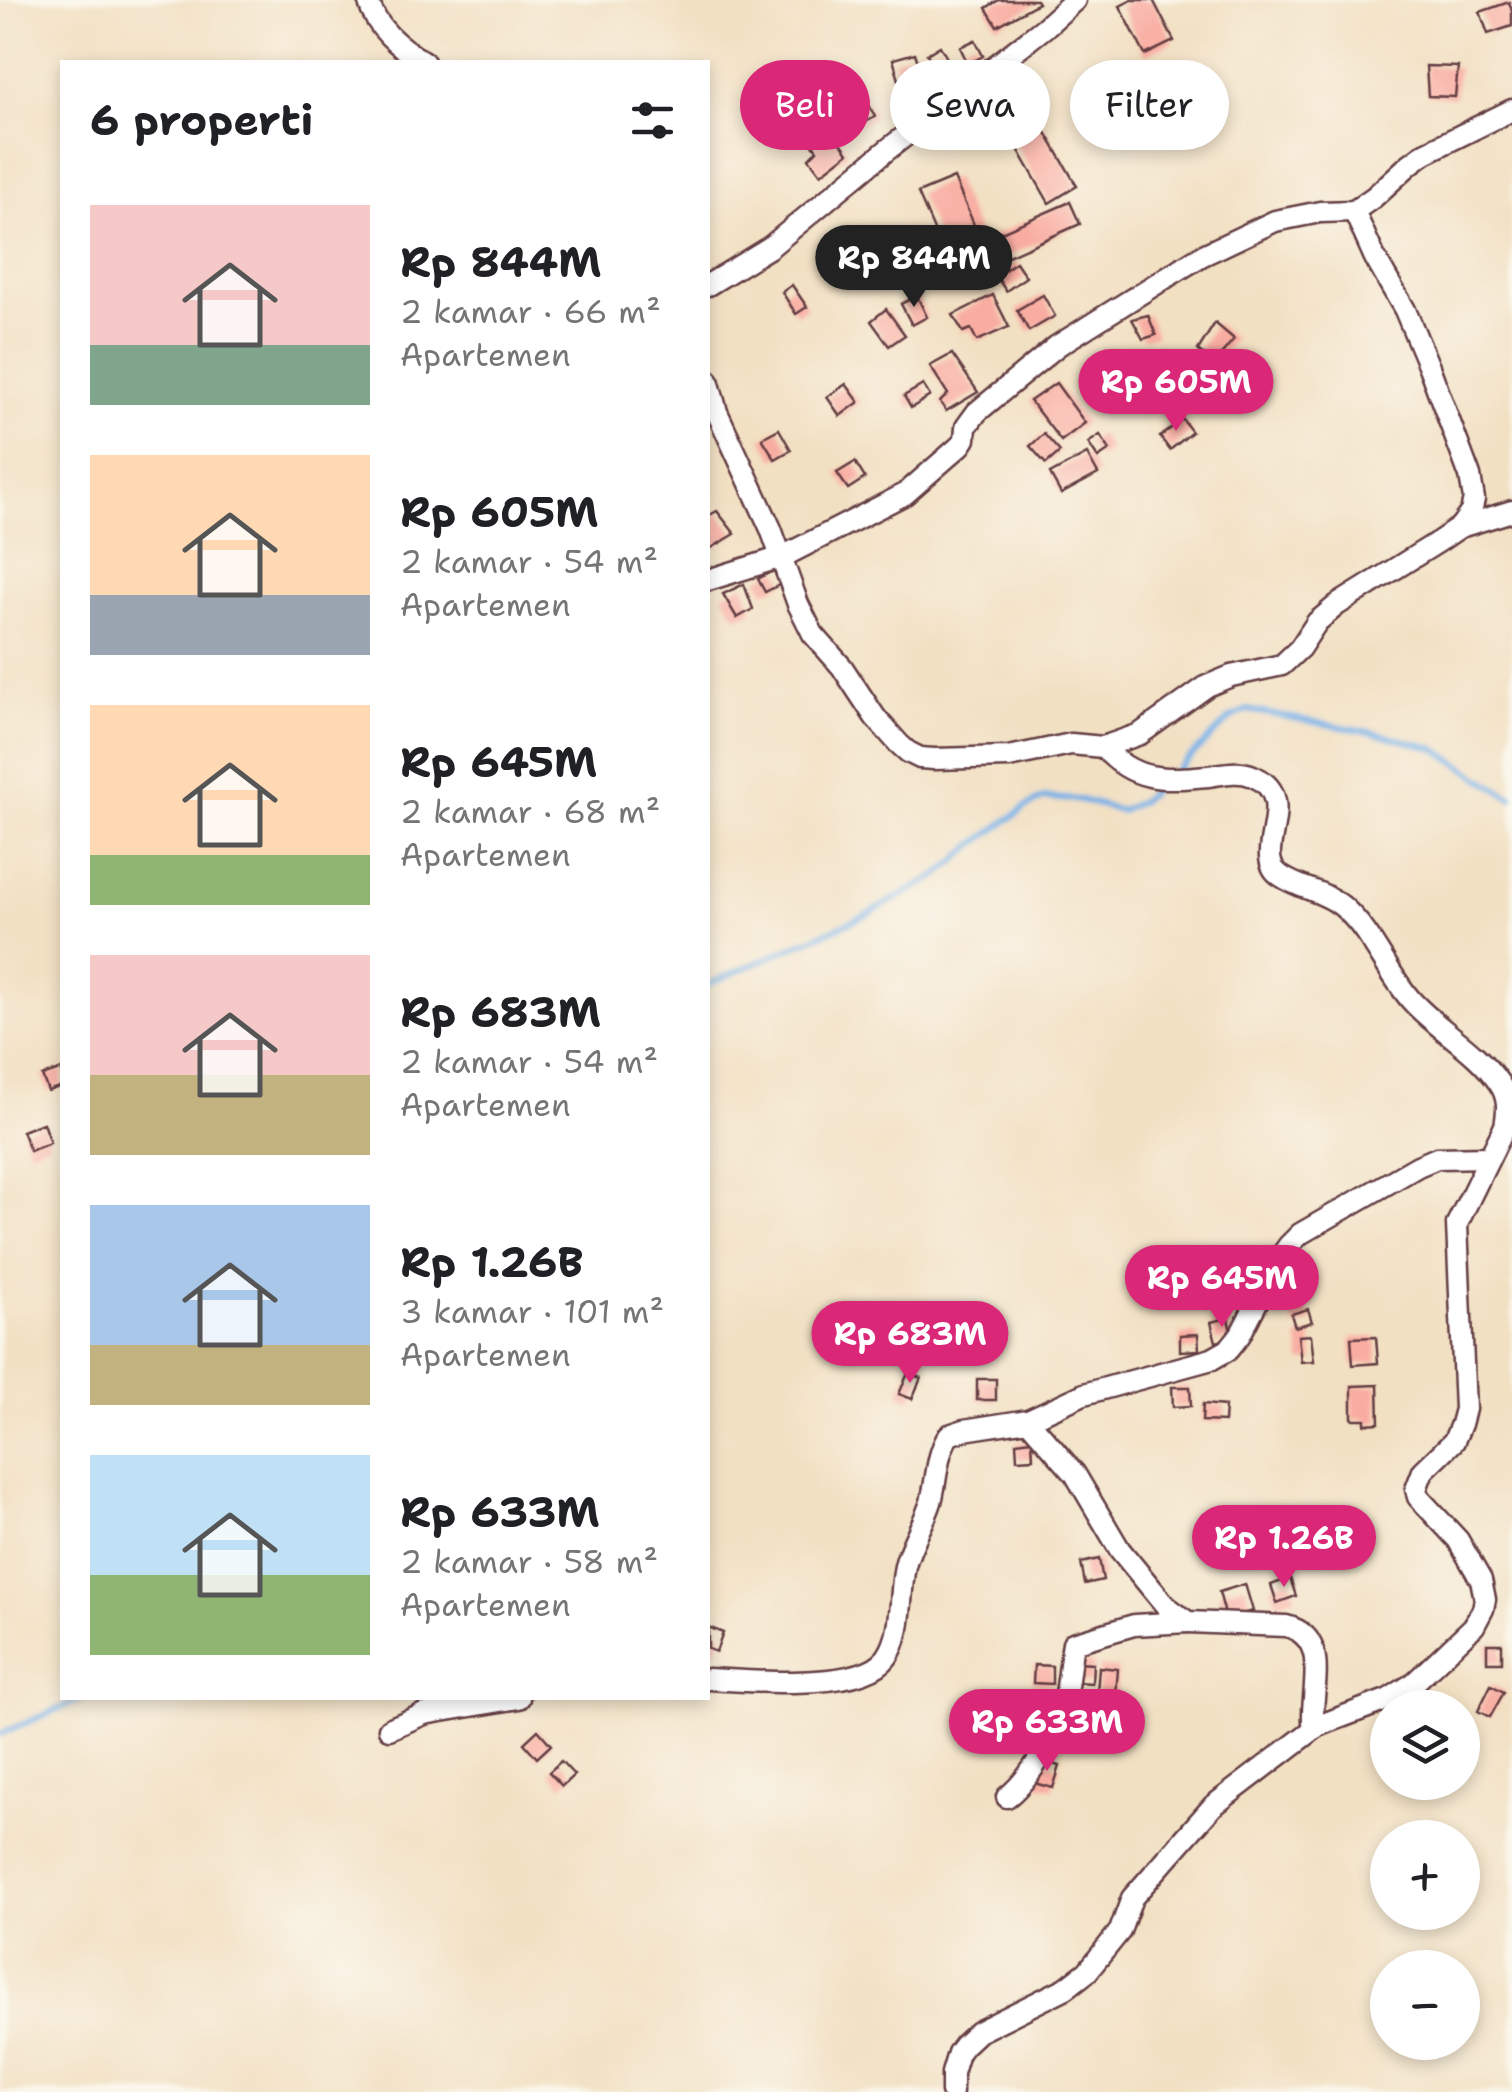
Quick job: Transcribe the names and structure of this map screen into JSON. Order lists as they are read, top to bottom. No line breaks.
{"page":{"chip":["Beli","Sewa","Filter"],"heading":"6 properti","list":[{"name":"Rp 844M","note":"2 kamar · 66 m² · Apartemen"},{"name":"Rp 605M","note":"2 kamar · 54 m² · Apartemen"},{"name":"Rp 645M","note":"2 kamar · 68 m² · Apartemen"},{"name":"Rp 683M","note":"2 kamar · 54 m² · Apartemen"},{"name":"Rp 1.26B","note":"3 kamar · 101 m² · Apartemen"},{"name":"Rp 633M","note":"2 kamar · 58 m² · Apartemen"}],"price":["Rp 844M","Rp 605M","Rp 645M","Rp 683M","Rp 1.26B","Rp 633M"],"map_buttons":["+","−"]}}
